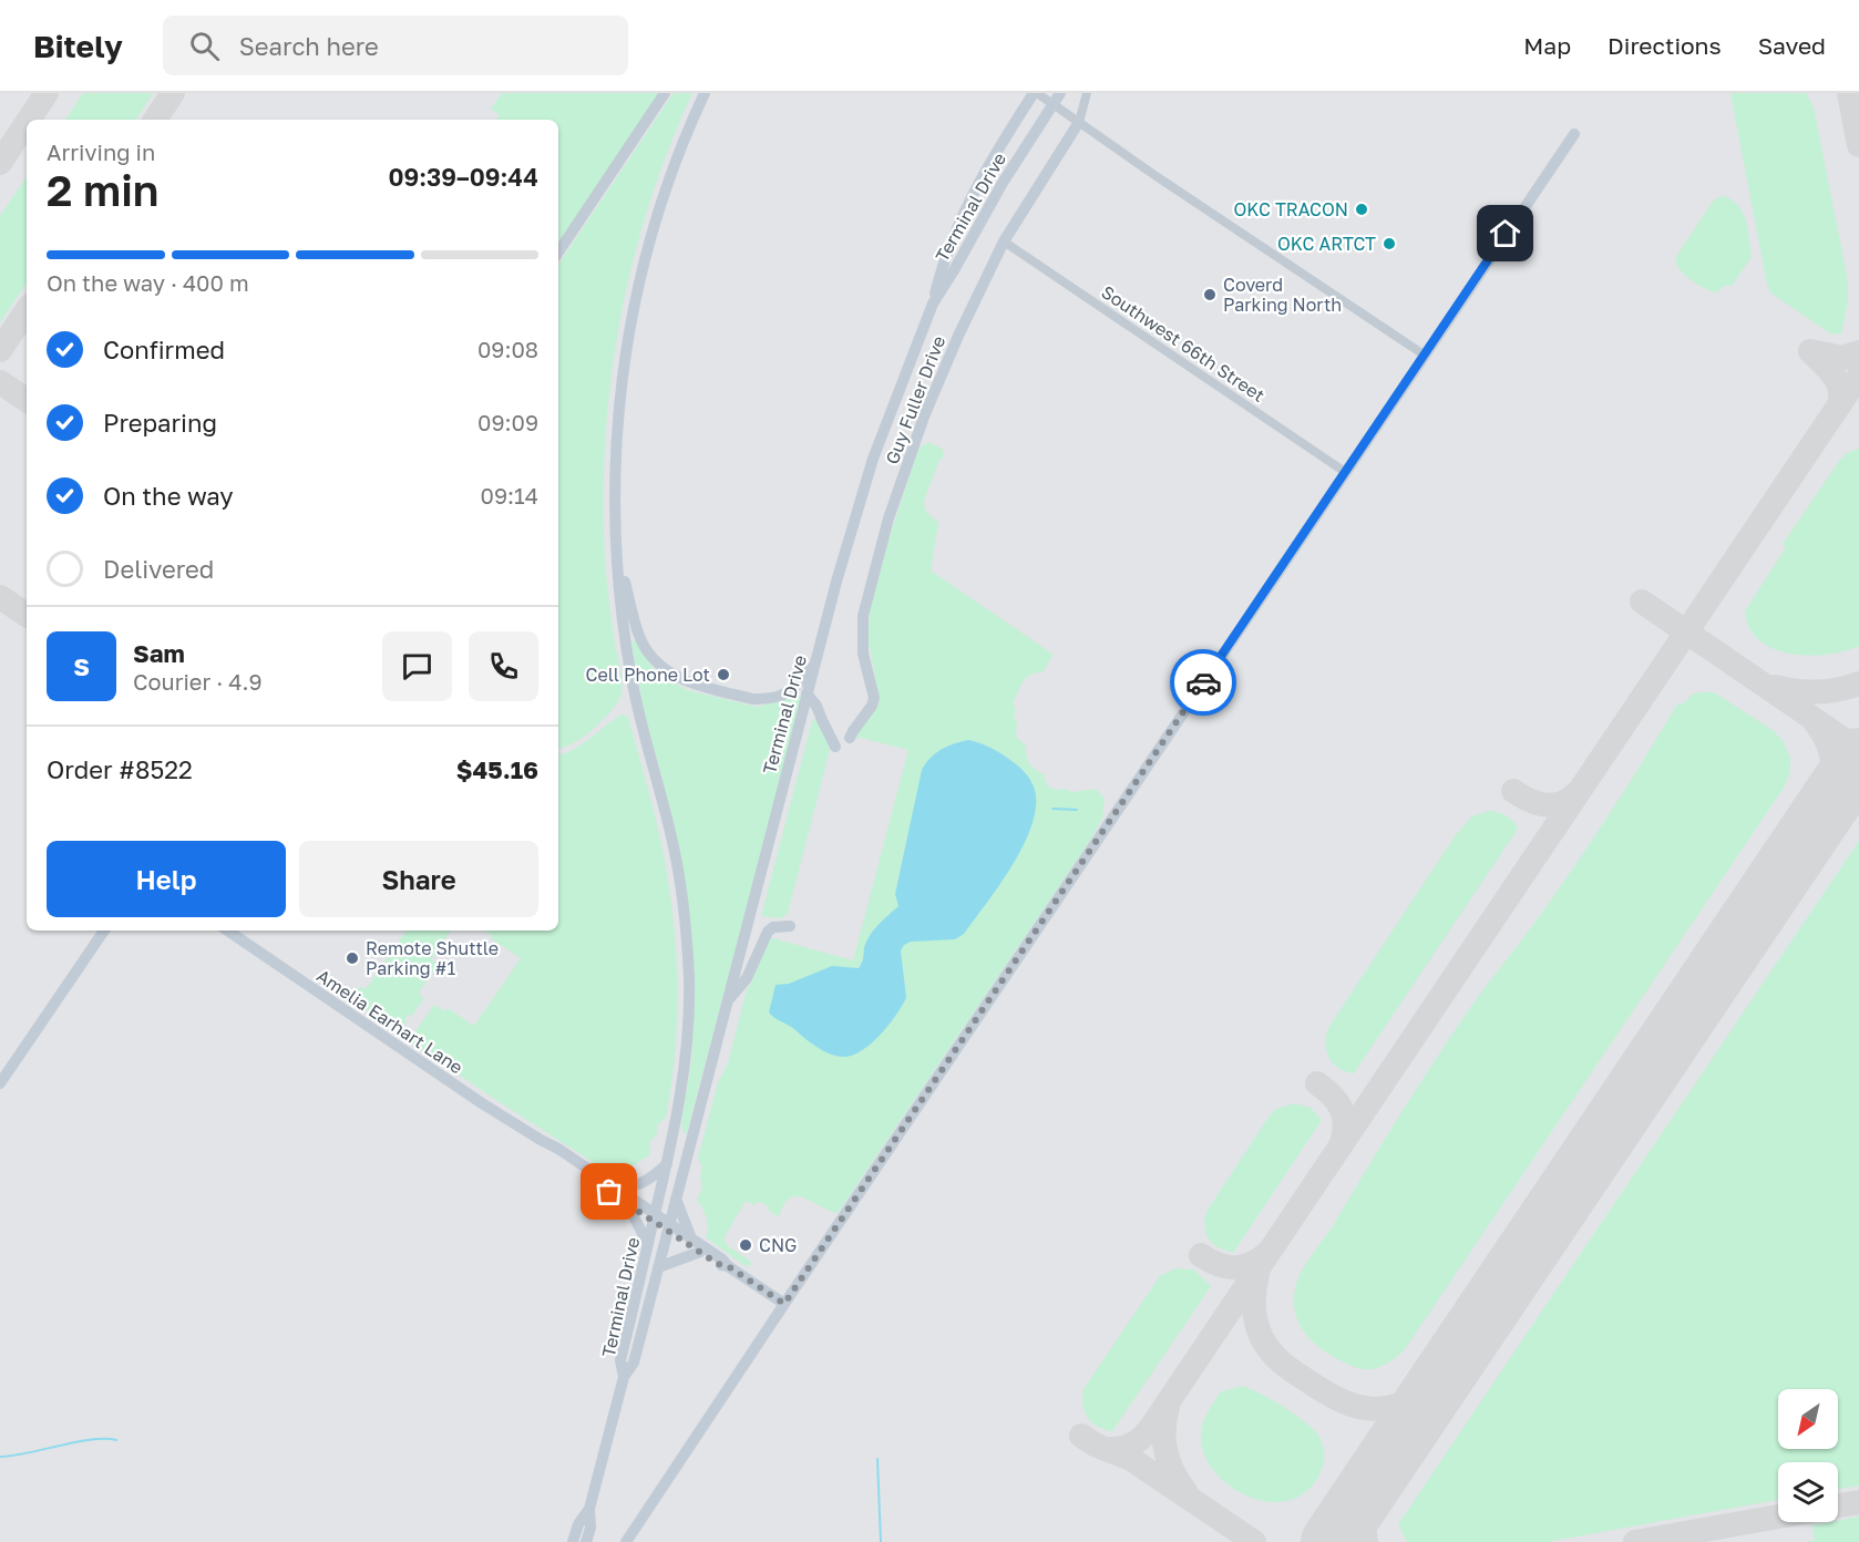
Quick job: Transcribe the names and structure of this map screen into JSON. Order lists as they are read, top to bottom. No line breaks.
{"streets":{"main road":["Terminal Drive","Guy Fuller Drive","Amelia Earhart Lane"],"street":["Southwest 66th Street"]},"crossings":[["Terminal Drive","Amelia Earhart Lane"],["Southwest 66th Street","Guy Fuller Drive"]],"places":["OKC TRACON","OKC ARTCT","Coverd Parking North","Cell Phone Lot","Remote Shuttle Parking #1","CNG"],"north":"bottom left","page":{"header":"Bitely","search":"Search here","nav":["Map","Directions","Saved"],"heading":["2 min","Arriving in","09:39–09:44"],"panel":["Sam","Courier · 4.9","Order #8522","$45.16"],"bar":"On the way · 400 m","list":[["Confirmed","09:08"],["Preparing","09:09"],["On the way","09:14"],"Delivered"],"round":"S","buttons":["Help","Share"]}}
